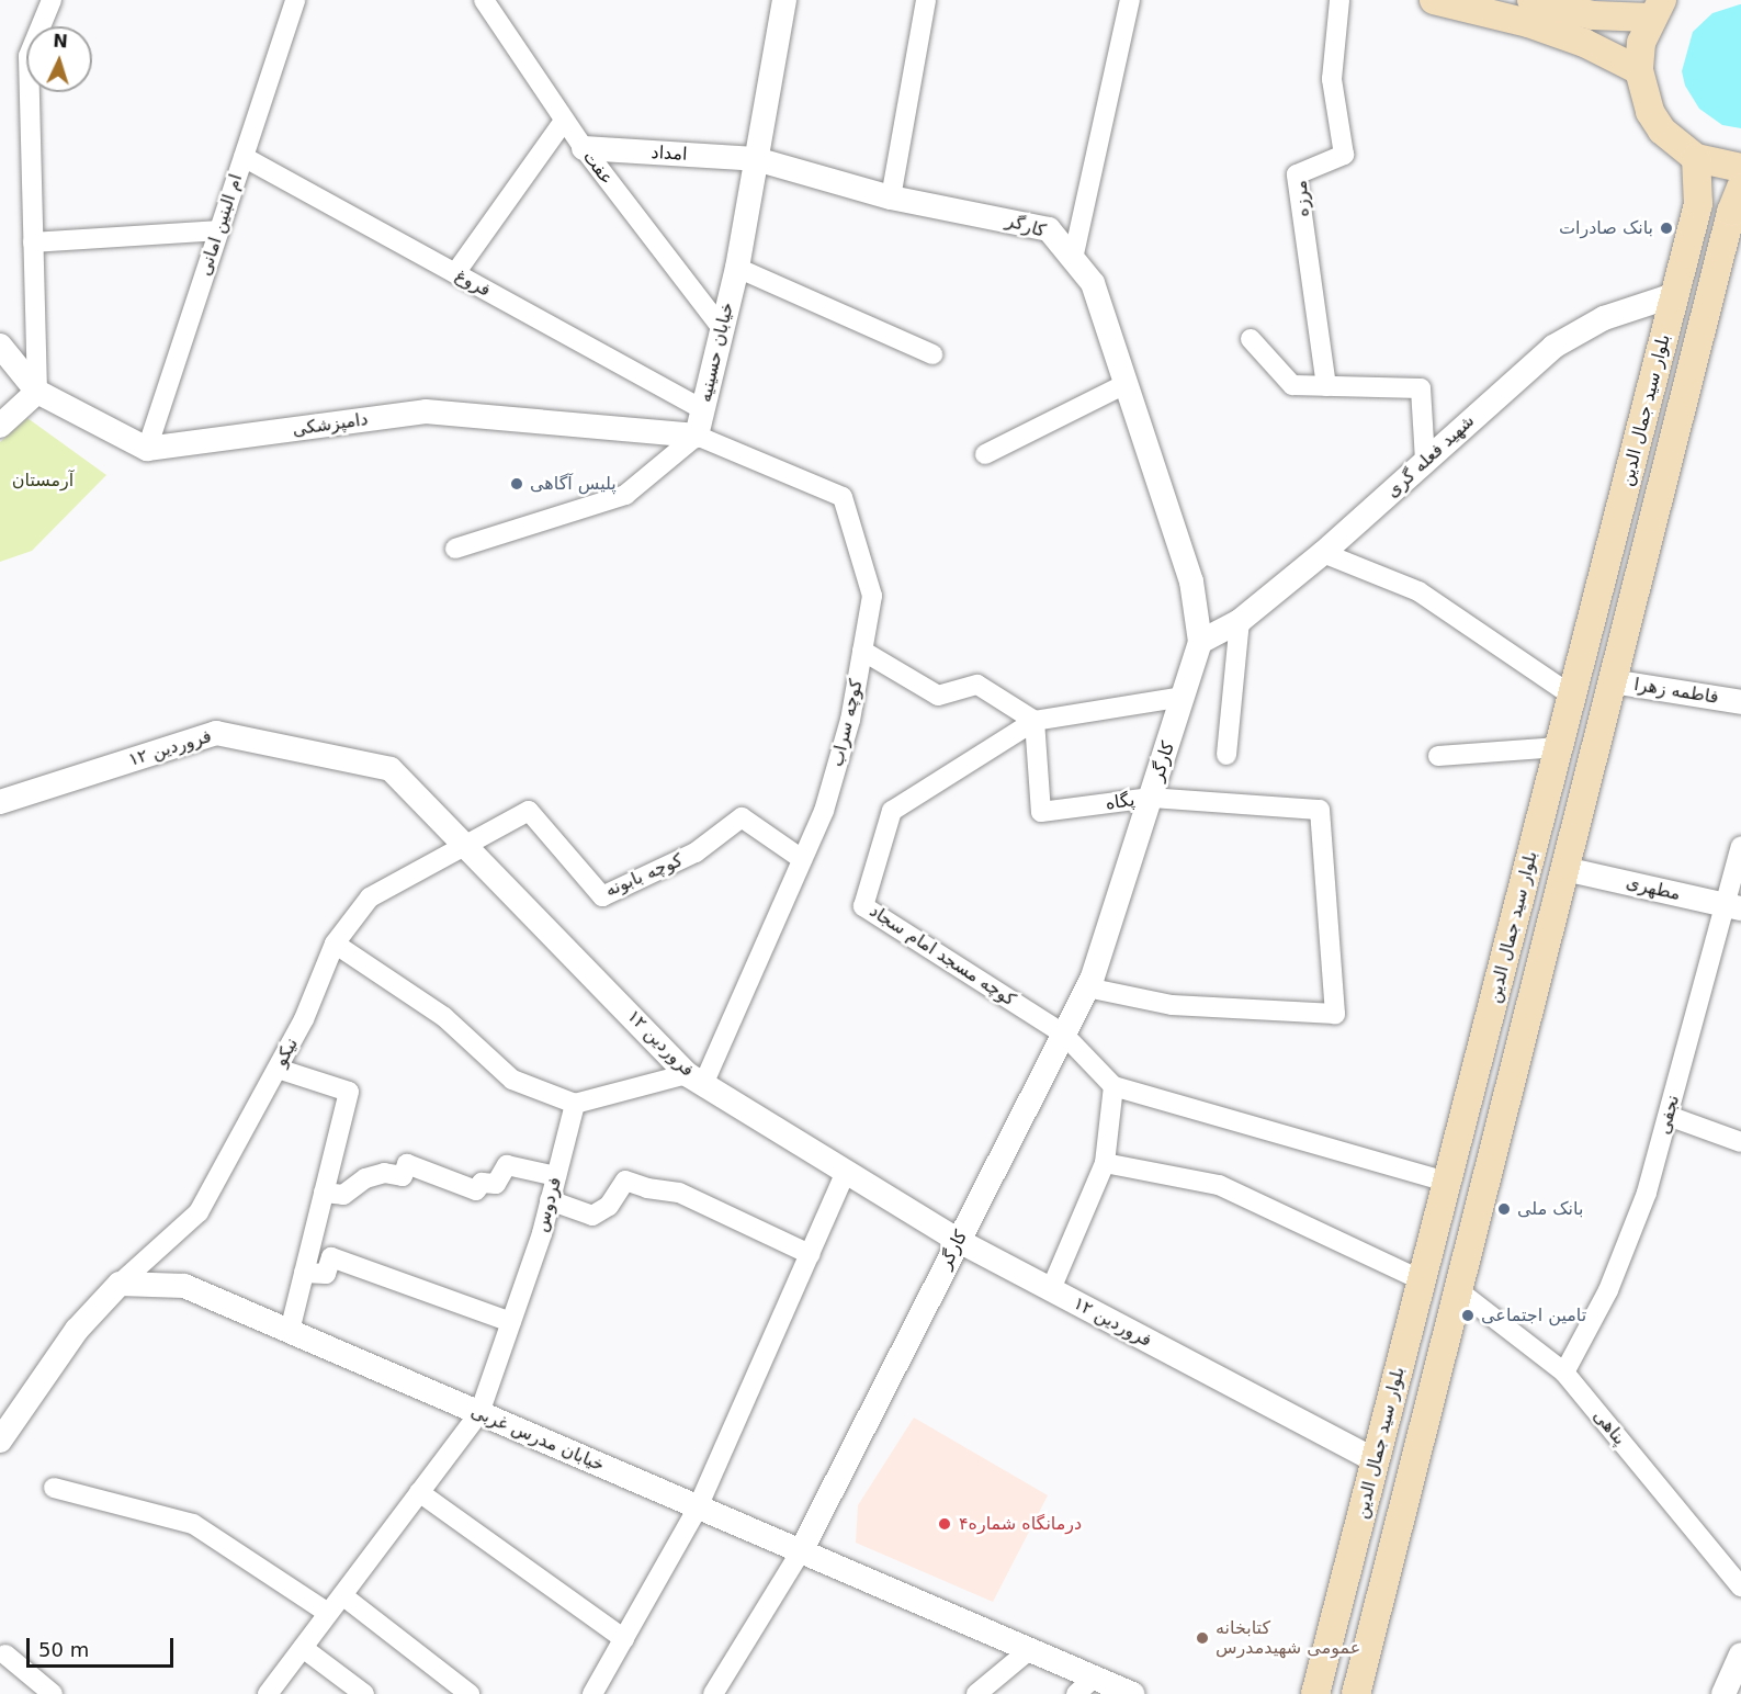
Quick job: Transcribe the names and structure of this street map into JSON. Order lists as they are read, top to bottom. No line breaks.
{"streets":{"main road":["بلوار سید جمال الدین"],"street":["امداد","عفت","مرزه","ام البنین امانی","کارگر","فروغ","خیابان حسینیه","دامپزشکی","شهید فعله گری","فاطمه زهرا","کوچه سراب","۱۲ فروردین","پگاه","کوچه بابونه","مطهری","کوچه مسجد امام سجاد","نیکو","نجفی","فردوس","پناهی","خیابان مدرس غربی"]},"crossings":[["امداد","عفت"],["امداد","کارگر"],["امداد","خیابان حسینیه"],["عفت","خیابان حسینیه"],["ام البنین امانی","فروغ"],["ام البنین امانی","دامپزشکی"],["کارگر","خیابان حسینیه"],["کارگر","شهید فعله گری"],["کارگر","۱۲ فروردین"],["کارگر","پگاه"],["کارگر","کوچه مسجد امام سجاد"],["کارگر","خیابان مدرس غربی"],["فروغ","خیابان حسینیه"],["خیابان حسینیه","دامپزشکی"],["خیابان حسینیه","کوچه سراب"],["بلوار سید جمال الدین","شهید فعله گری"],["بلوار سید جمال الدین","فاطمه زهرا"],["بلوار سید جمال الدین","۱۲ فروردین"],["بلوار سید جمال الدین","مطهری"],["بلوار سید جمال الدین","پناهی"],["دامپزشکی","کوچه سراب"],["کوچه سراب","۱۲ فروردین"],["کوچه سراب","کوچه بابونه"],["۱۲ فروردین","کوچه بابونه"],["۱۲ فروردین","نیکو"],["پگاه","کوچه مسجد امام سجاد"],["کوچه بابونه","نیکو"],["مطهری","نجفی"],["نیکو","خیابان مدرس غربی"],["نجفی","پناهی"],["فردوس","خیابان مدرس غربی"]],"parks":["آرمستان"],"places":["بانک صادرات","پلیس آگاهی","بانک ملی","تامین اجتماعی","درمانگاه شماره۴","کتابخانه عمومی شهیدمدرس"],"scale_bar":"50 m","north":"top"}
